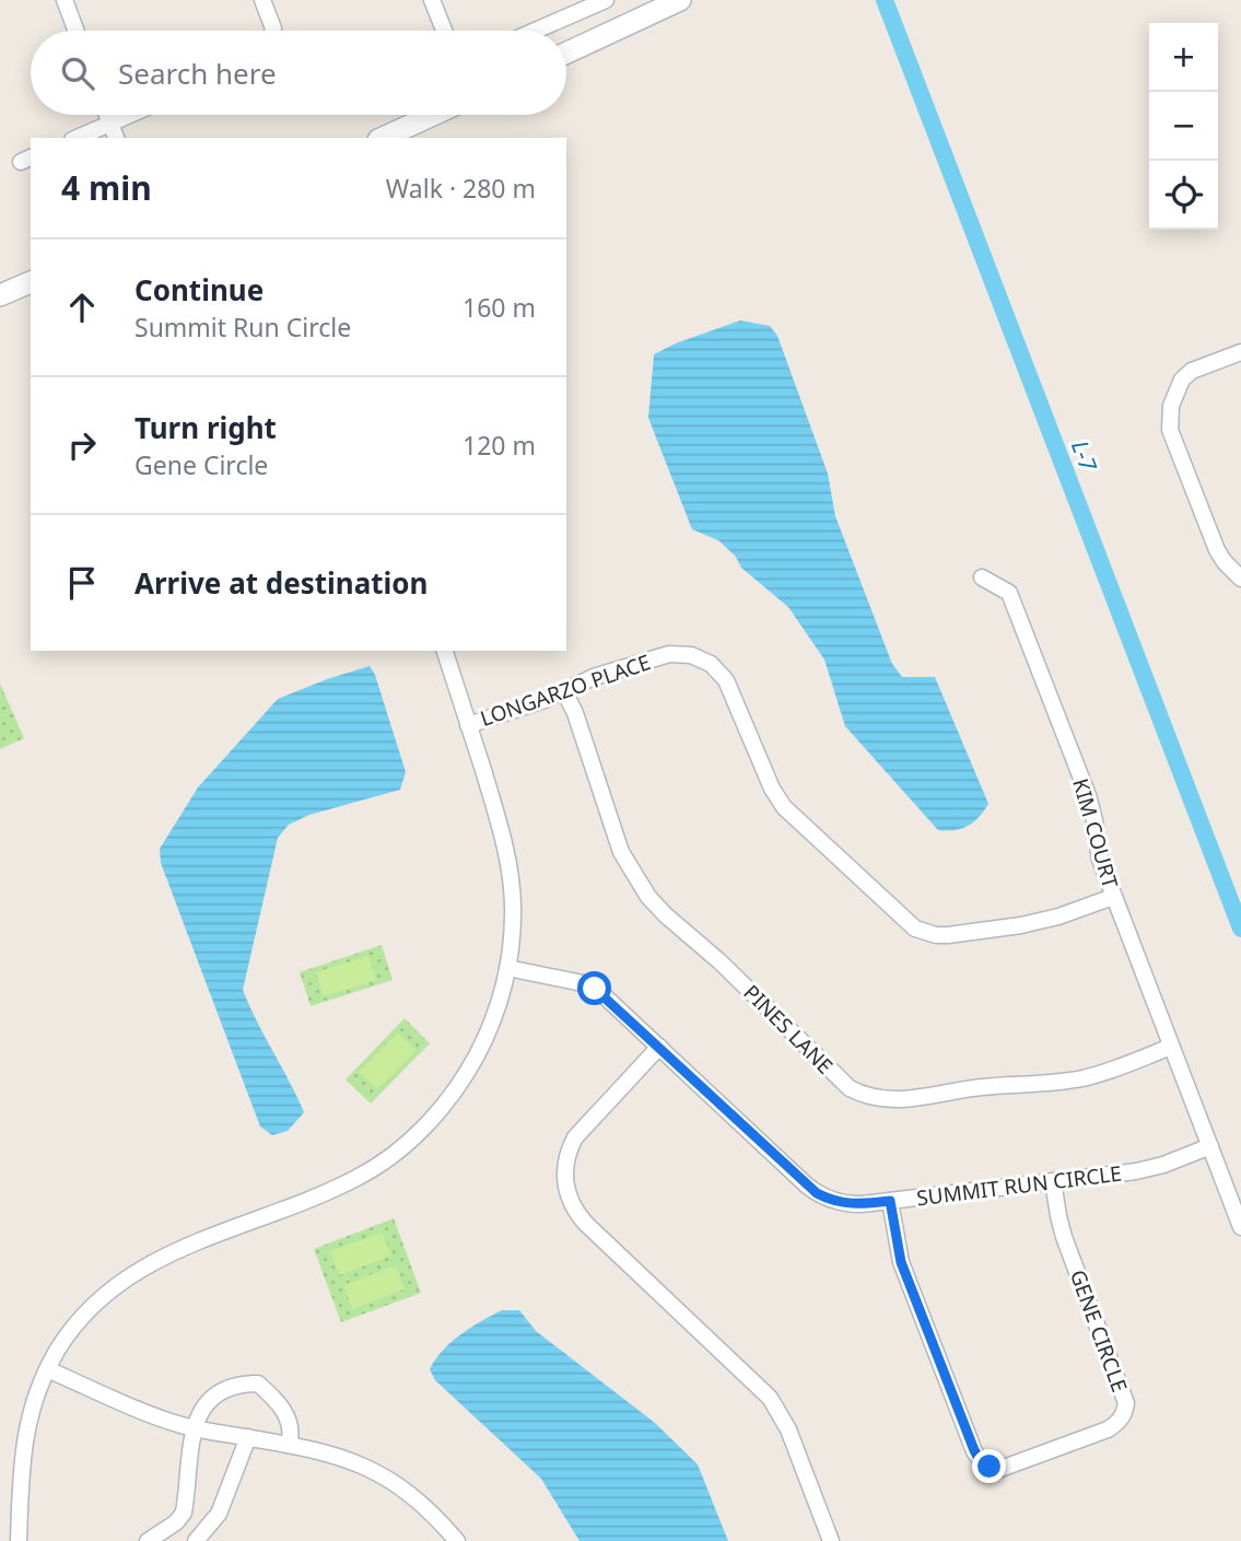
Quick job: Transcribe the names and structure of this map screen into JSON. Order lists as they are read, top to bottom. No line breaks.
{"streets":{"street":["LONGARZO PLACE","KIM COURT","PINES LANE","SUMMIT RUN CIRCLE","GENE CIRCLE"]},"crossings":[["LONGARZO PLACE","KIM COURT"],["LONGARZO PLACE","PINES LANE"],["KIM COURT","PINES LANE"],["KIM COURT","SUMMIT RUN CIRCLE"],["SUMMIT RUN CIRCLE","GENE CIRCLE"]],"water":["L-7"],"page":{"map_buttons":["+","−"],"search":"Search here","heading":["4 min","Walk · 280 m"],"list":[["Continue","Summit Run Circle","160 m"],["Turn right","Gene Circle","120 m"],"Arrive at destination"]}}
